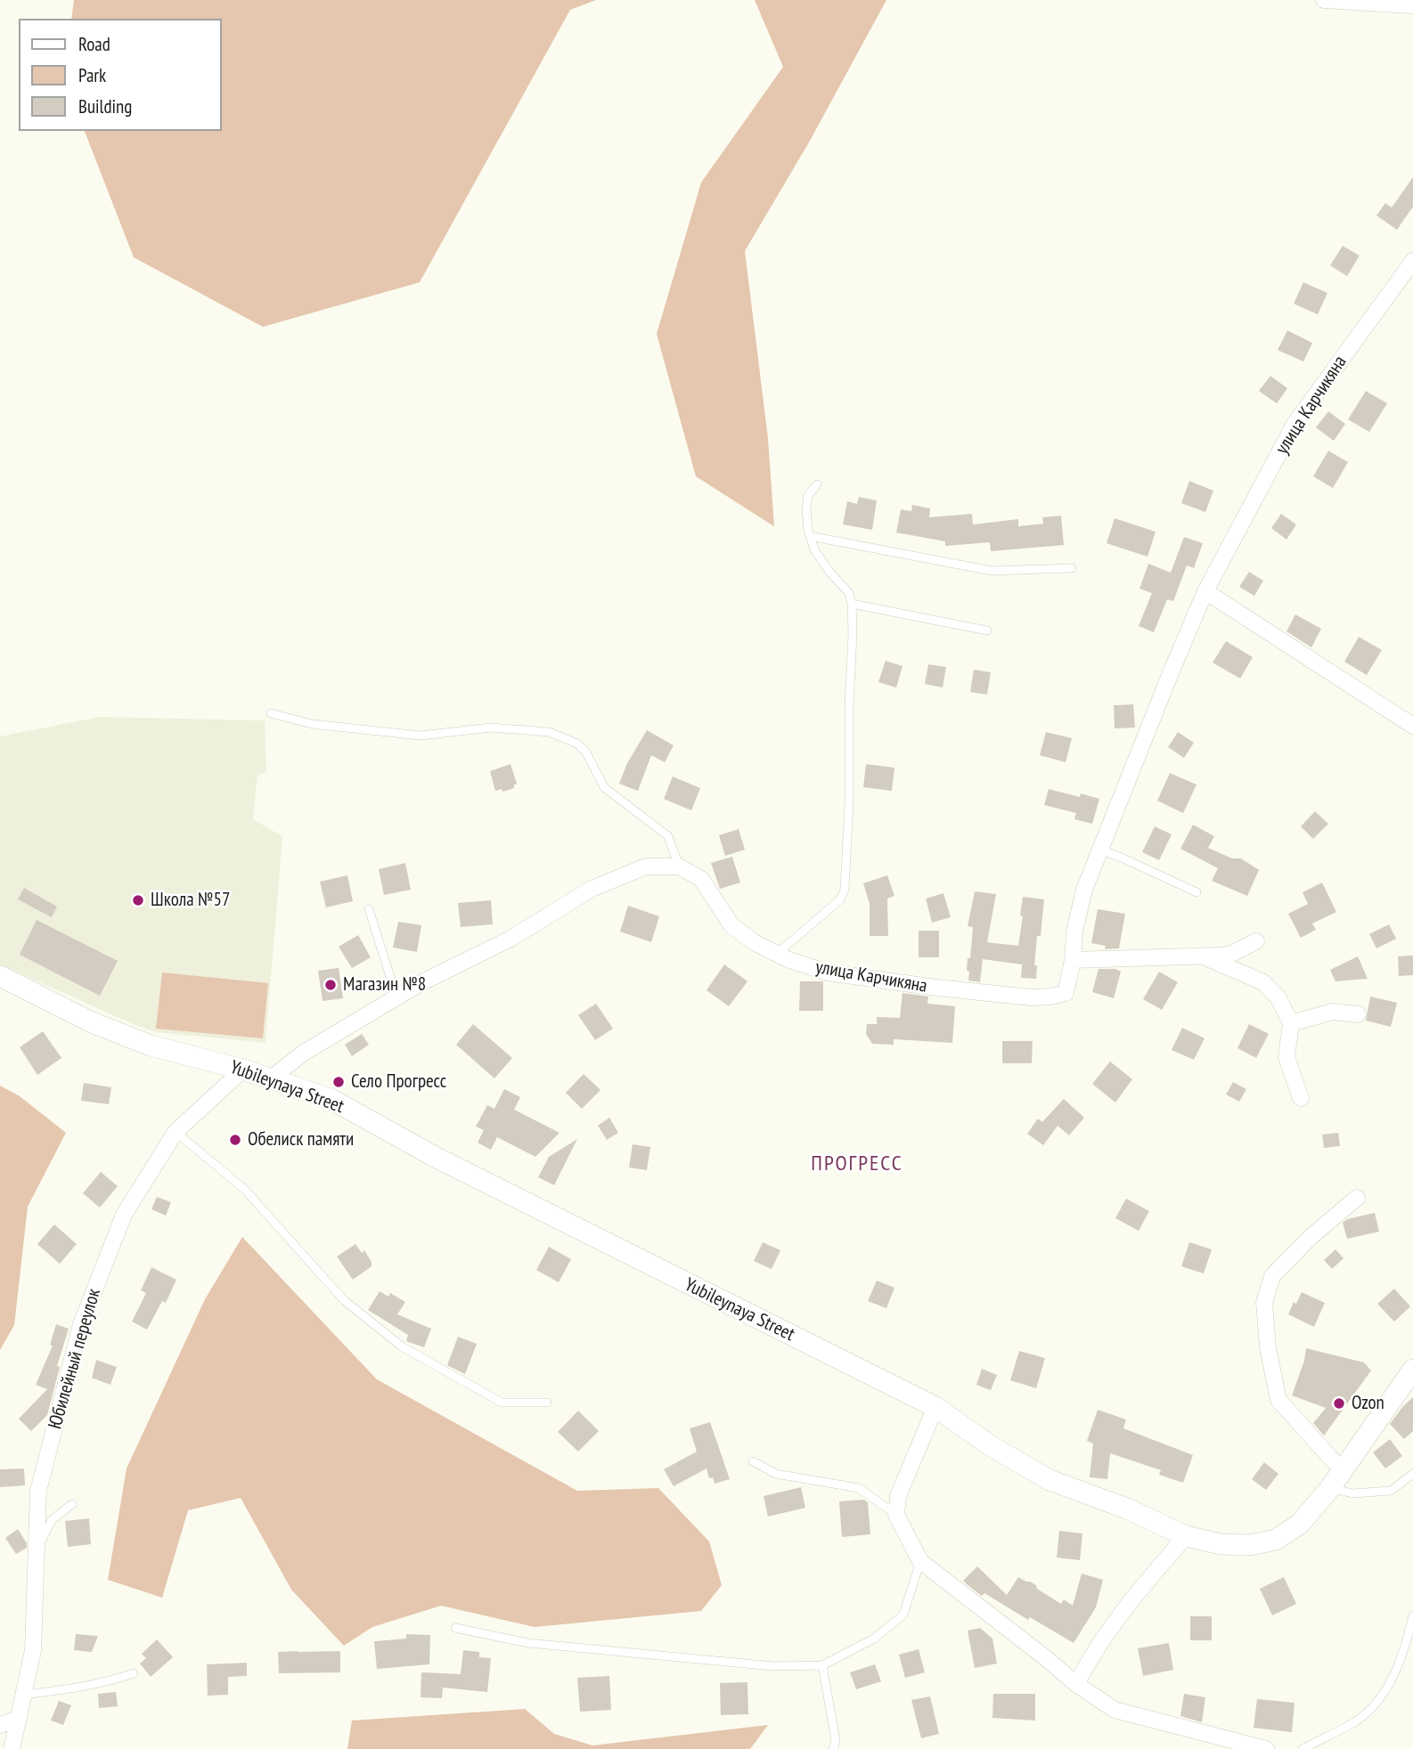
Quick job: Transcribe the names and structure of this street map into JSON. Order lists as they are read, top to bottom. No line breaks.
{"streets":{"street":["улица Карчикяна","Yubileynaya Street","Юбилейный переулок"]},"crossings":[["Yubileynaya Street","Юбилейный переулок"]],"districts":["ПРОГРЕСС"],"places":["Школа №57","Магазин №8","Село Прогресс","Обелиск памяти","Ozon"],"legend":["Road","Park","Building"]}
